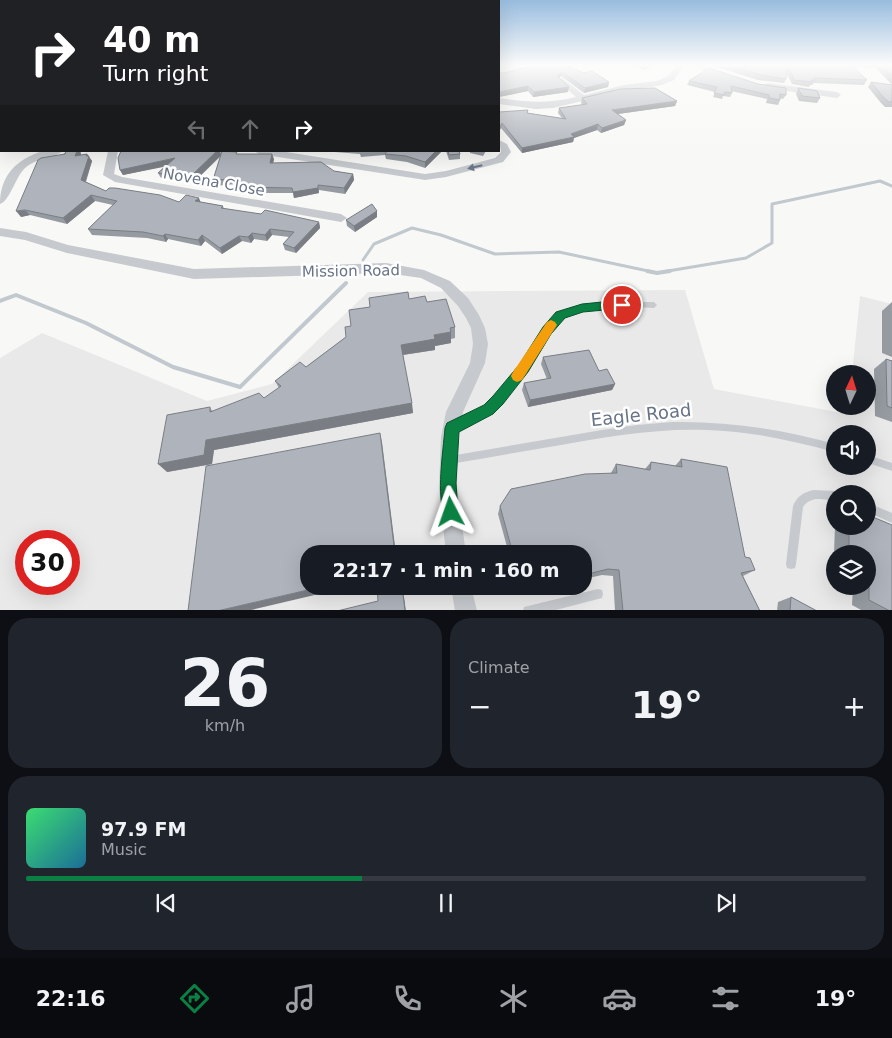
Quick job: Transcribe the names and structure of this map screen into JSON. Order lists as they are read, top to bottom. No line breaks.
{"streets":{"street":["Novena Close","Mission Road"],"lane":["Eagle Road"]},"crossings":[["Mission Road","Eagle Road"]],"north":"top","page":{"turn":["40 m","Turn right"],"limit":"30","trip":"22:17 · 1 min · 160 m","tile":[["26","km/h"],"Climate"],"heat":["−","19°","+"],"song":["97.9 FM","Music"],"tabs":["22:16","19°"]}}
